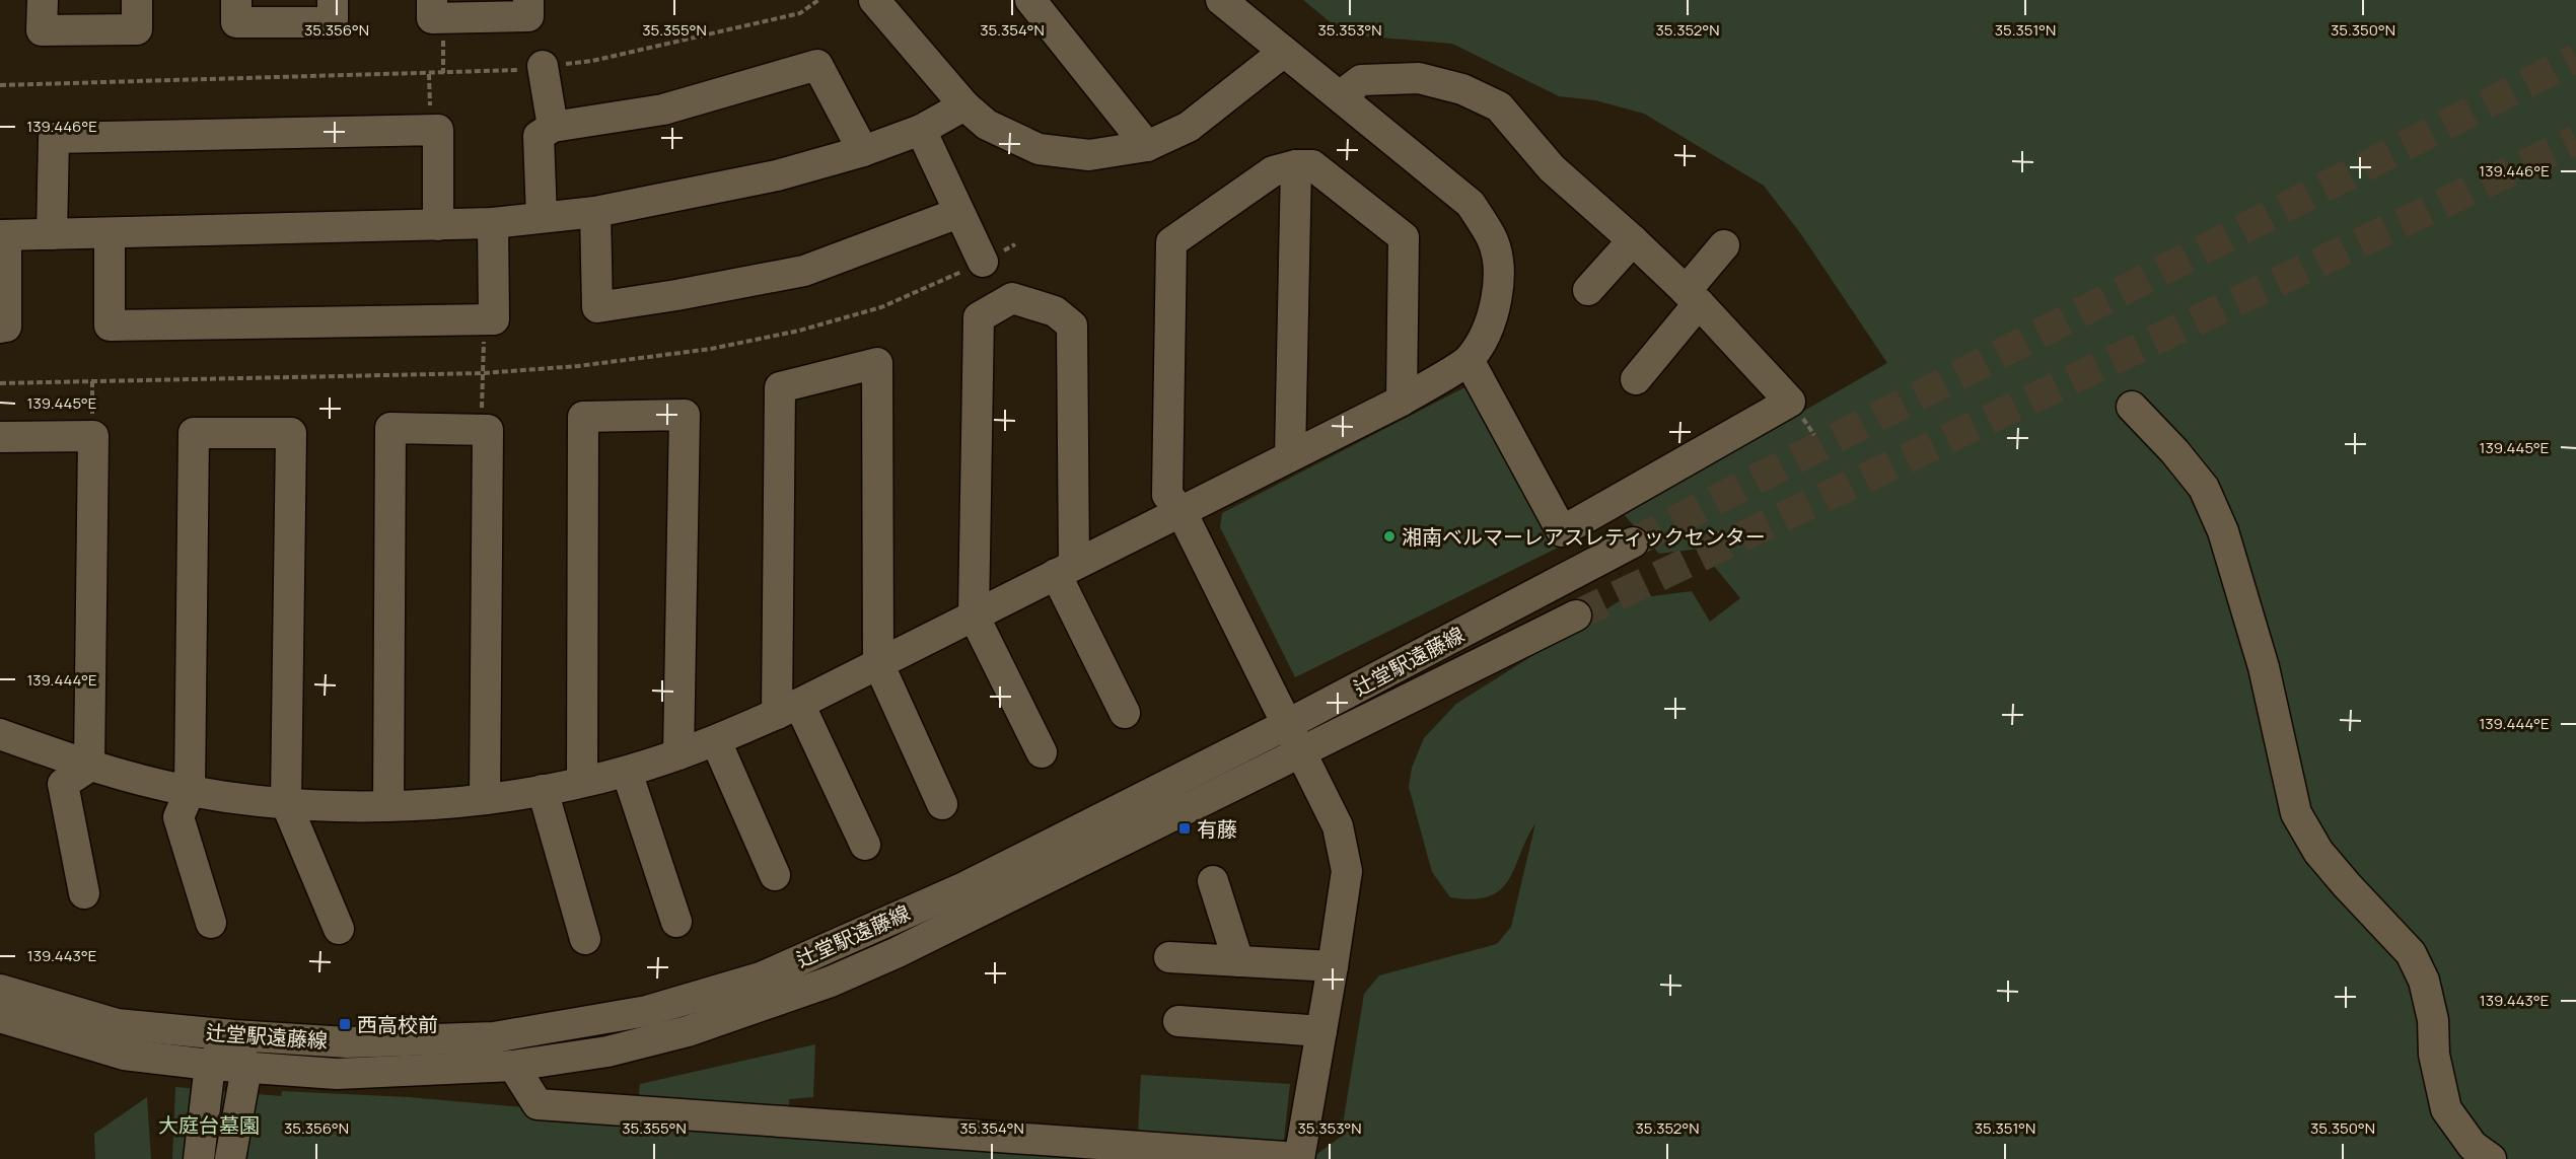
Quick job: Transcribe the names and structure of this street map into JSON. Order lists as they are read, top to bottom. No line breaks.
{"streets":{"street":["辻堂駅遠藤線"]},"parks":["大庭台墓園"],"places":{"other":["湘南ベルマーレアスレティックセンター"],"transit":["有藤","西高校前"]},"coordinates":["35.356°N","35.355°N","35.354°N","35.353°N","35.352°N","35.351°N","35.350°N","139.446°E","139.445°E","139.444°E","139.443°E"]}
